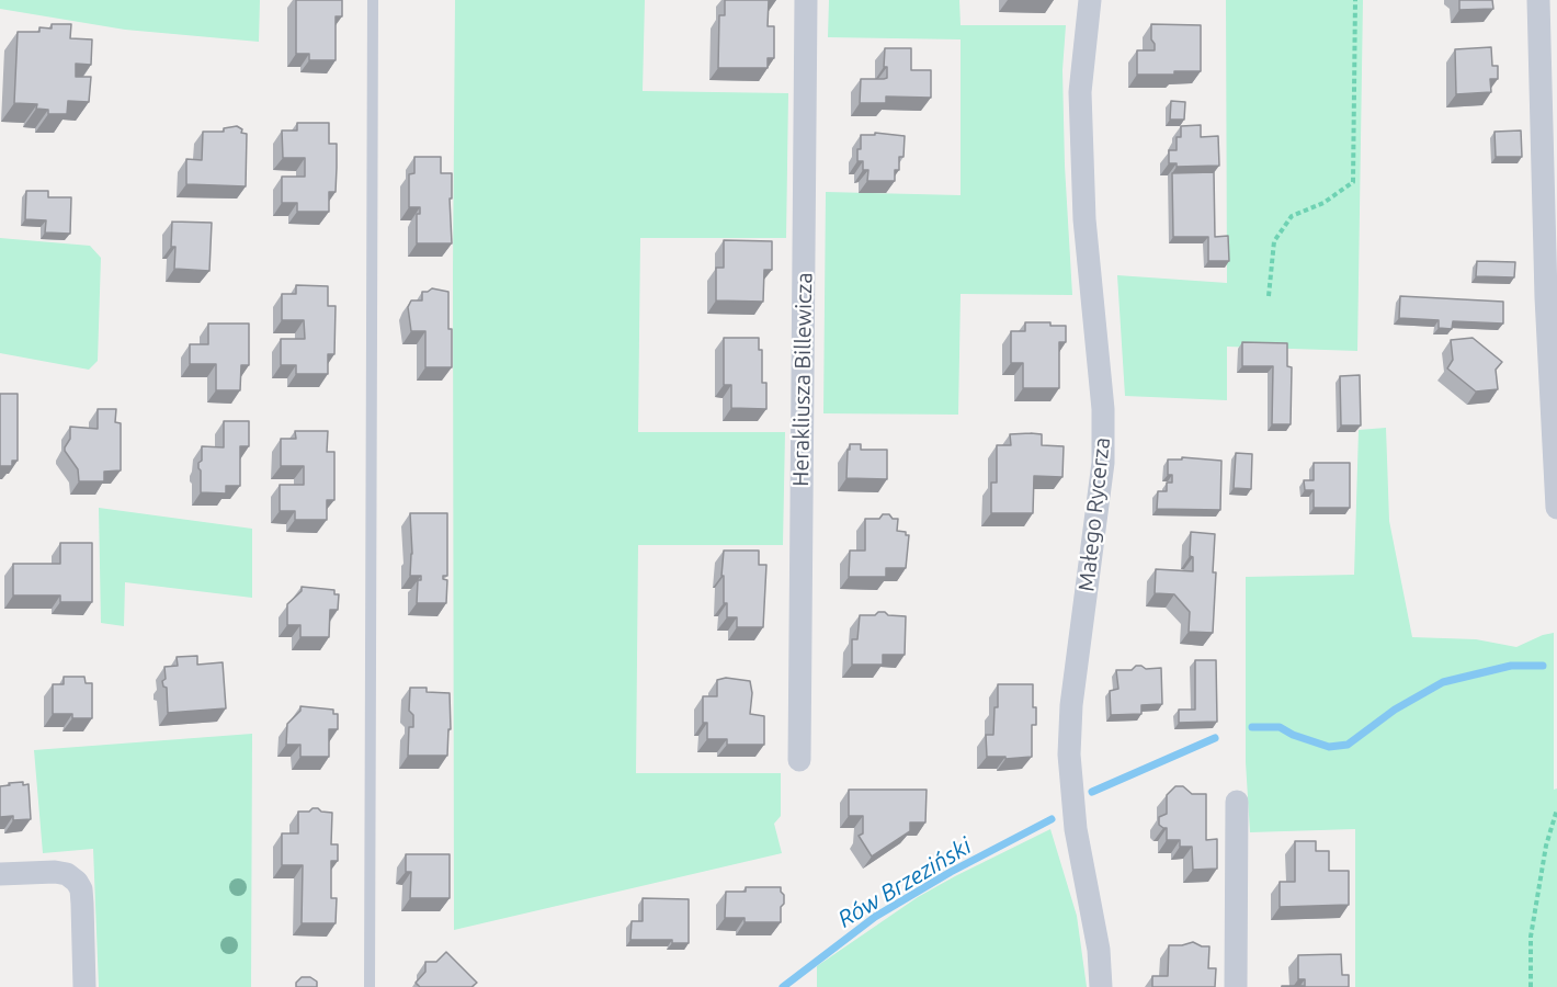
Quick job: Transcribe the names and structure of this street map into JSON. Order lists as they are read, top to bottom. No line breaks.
{"streets":{"street":["Herakliusza Billewicza","Małego Rycerza"]},"water":["Rów Brzeziński"]}
